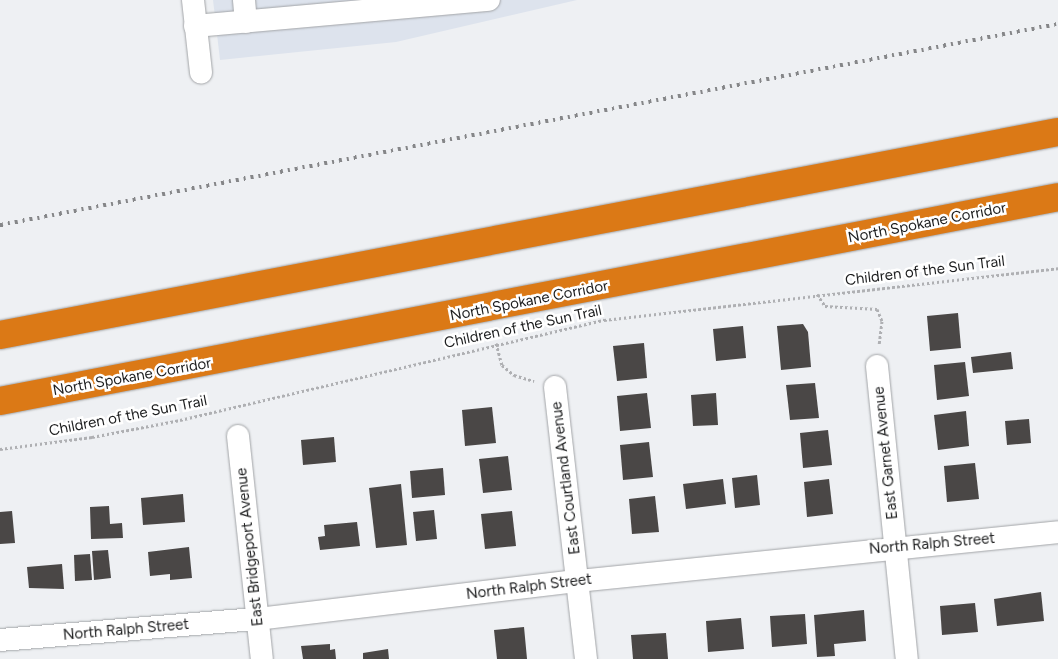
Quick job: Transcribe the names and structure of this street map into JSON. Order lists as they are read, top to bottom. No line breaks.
{"streets":{"highway":["North Spokane Corridor"],"street":["East Garnet Avenue","East Courtland Avenue","North Ralph Street","East Bridgeport Avenue"],"path":["Children of the Sun Trail"]},"crossings":[["East Garnet Avenue","North Ralph Street"],["East Courtland Avenue","North Ralph Street"],["North Ralph Street","East Bridgeport Avenue"]]}
